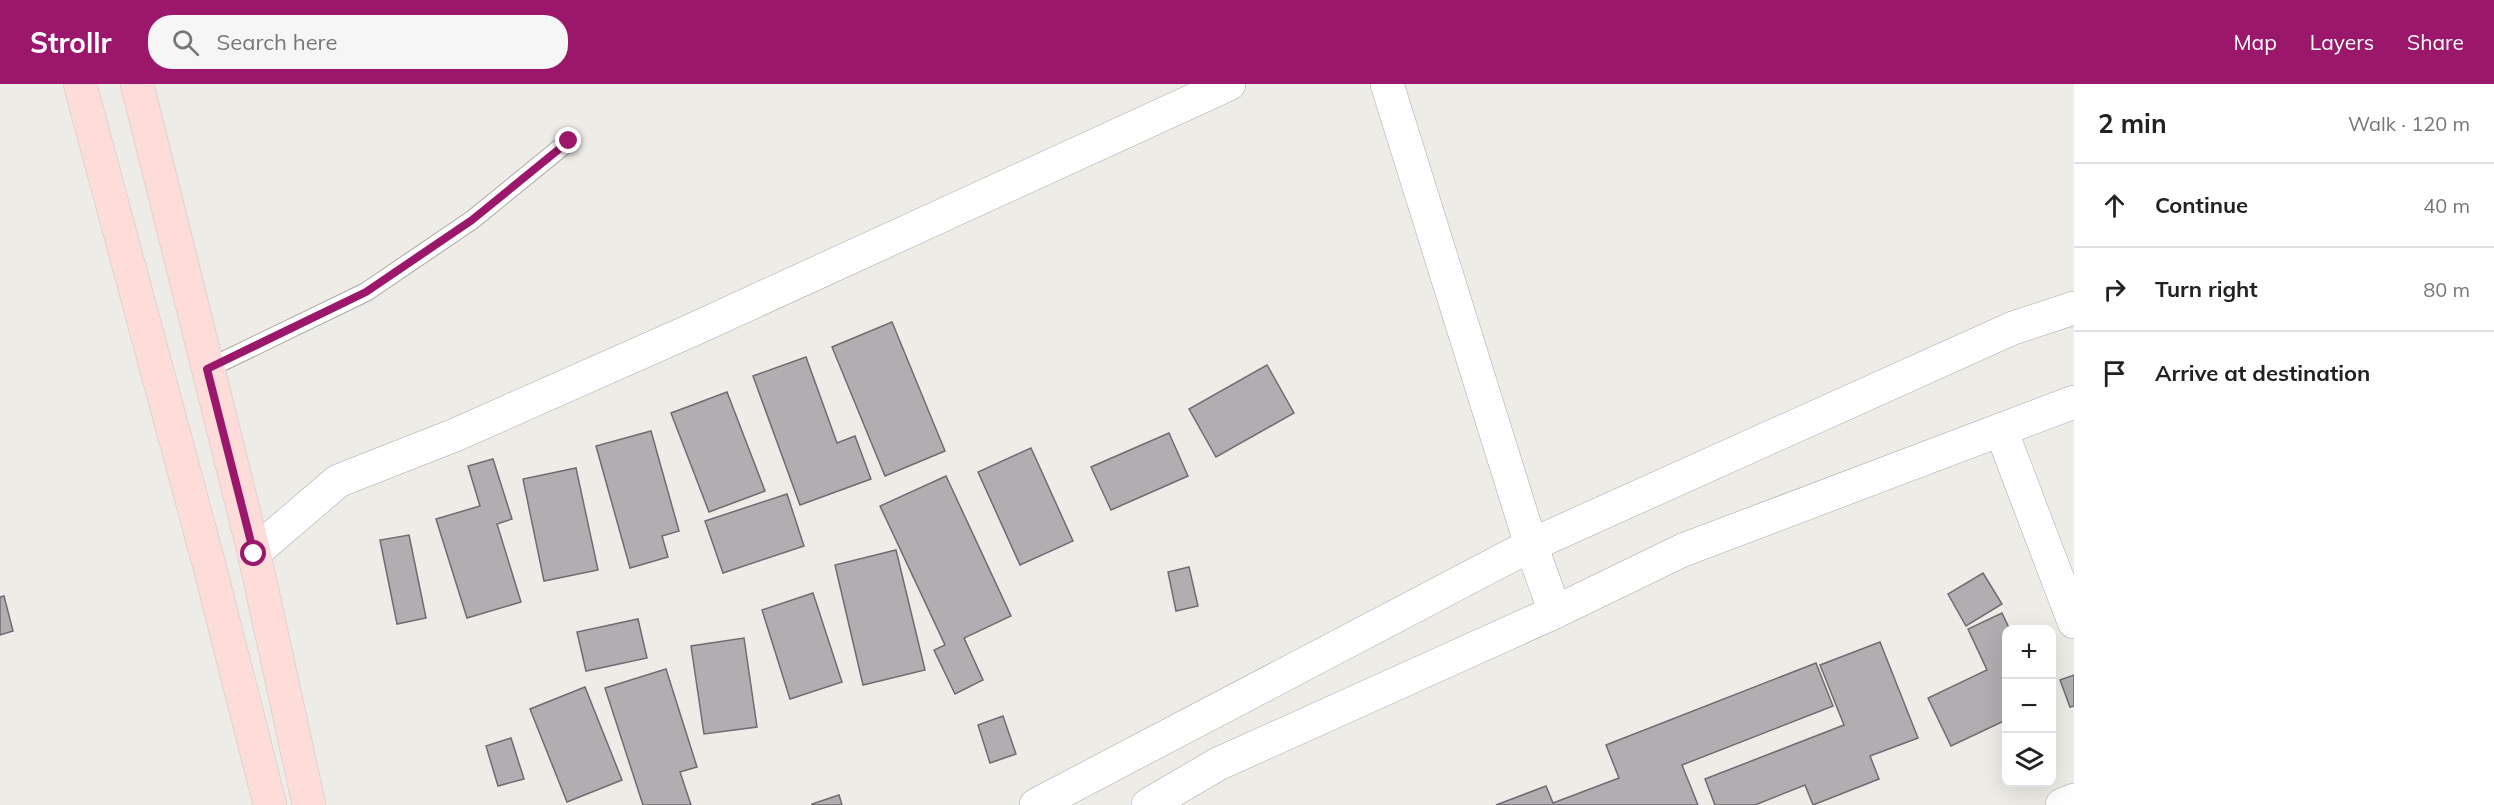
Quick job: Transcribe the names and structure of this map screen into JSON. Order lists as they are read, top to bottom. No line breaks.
{"page":{"header":"Strollr","search":"Search here","nav":["Map","Layers","Share"],"heading":["2 min","Walk · 120 m"],"list":[["Continue","40 m"],["Turn right","80 m"],"Arrive at destination"],"map_buttons":["+","−"]}}
